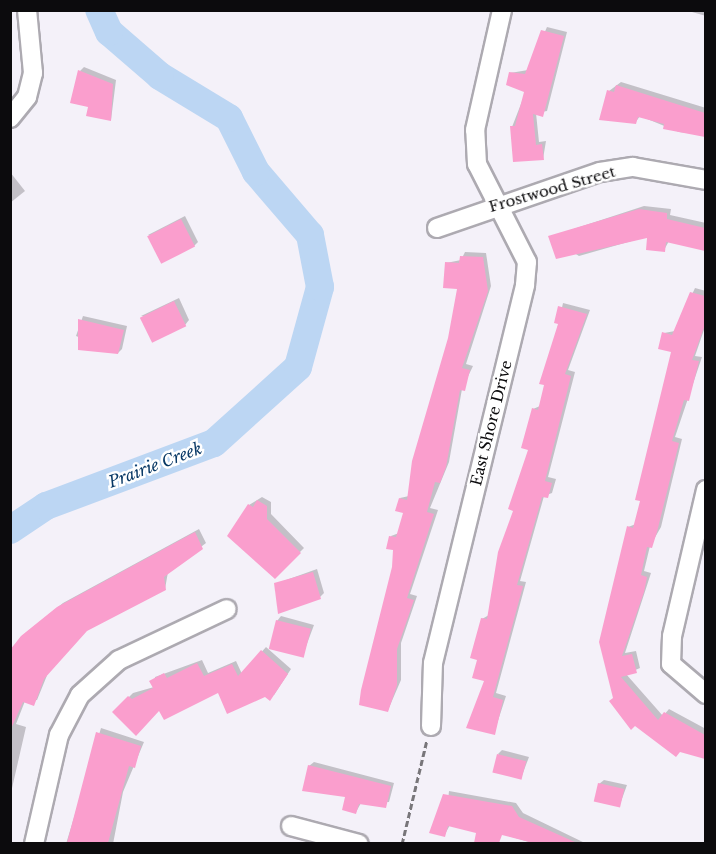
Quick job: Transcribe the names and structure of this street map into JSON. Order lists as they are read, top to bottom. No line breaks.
{"streets":{"street":["Frostwood Street","East Shore Drive"]},"crossings":[["Frostwood Street","East Shore Drive"]],"water":["Prairie Creek"]}
